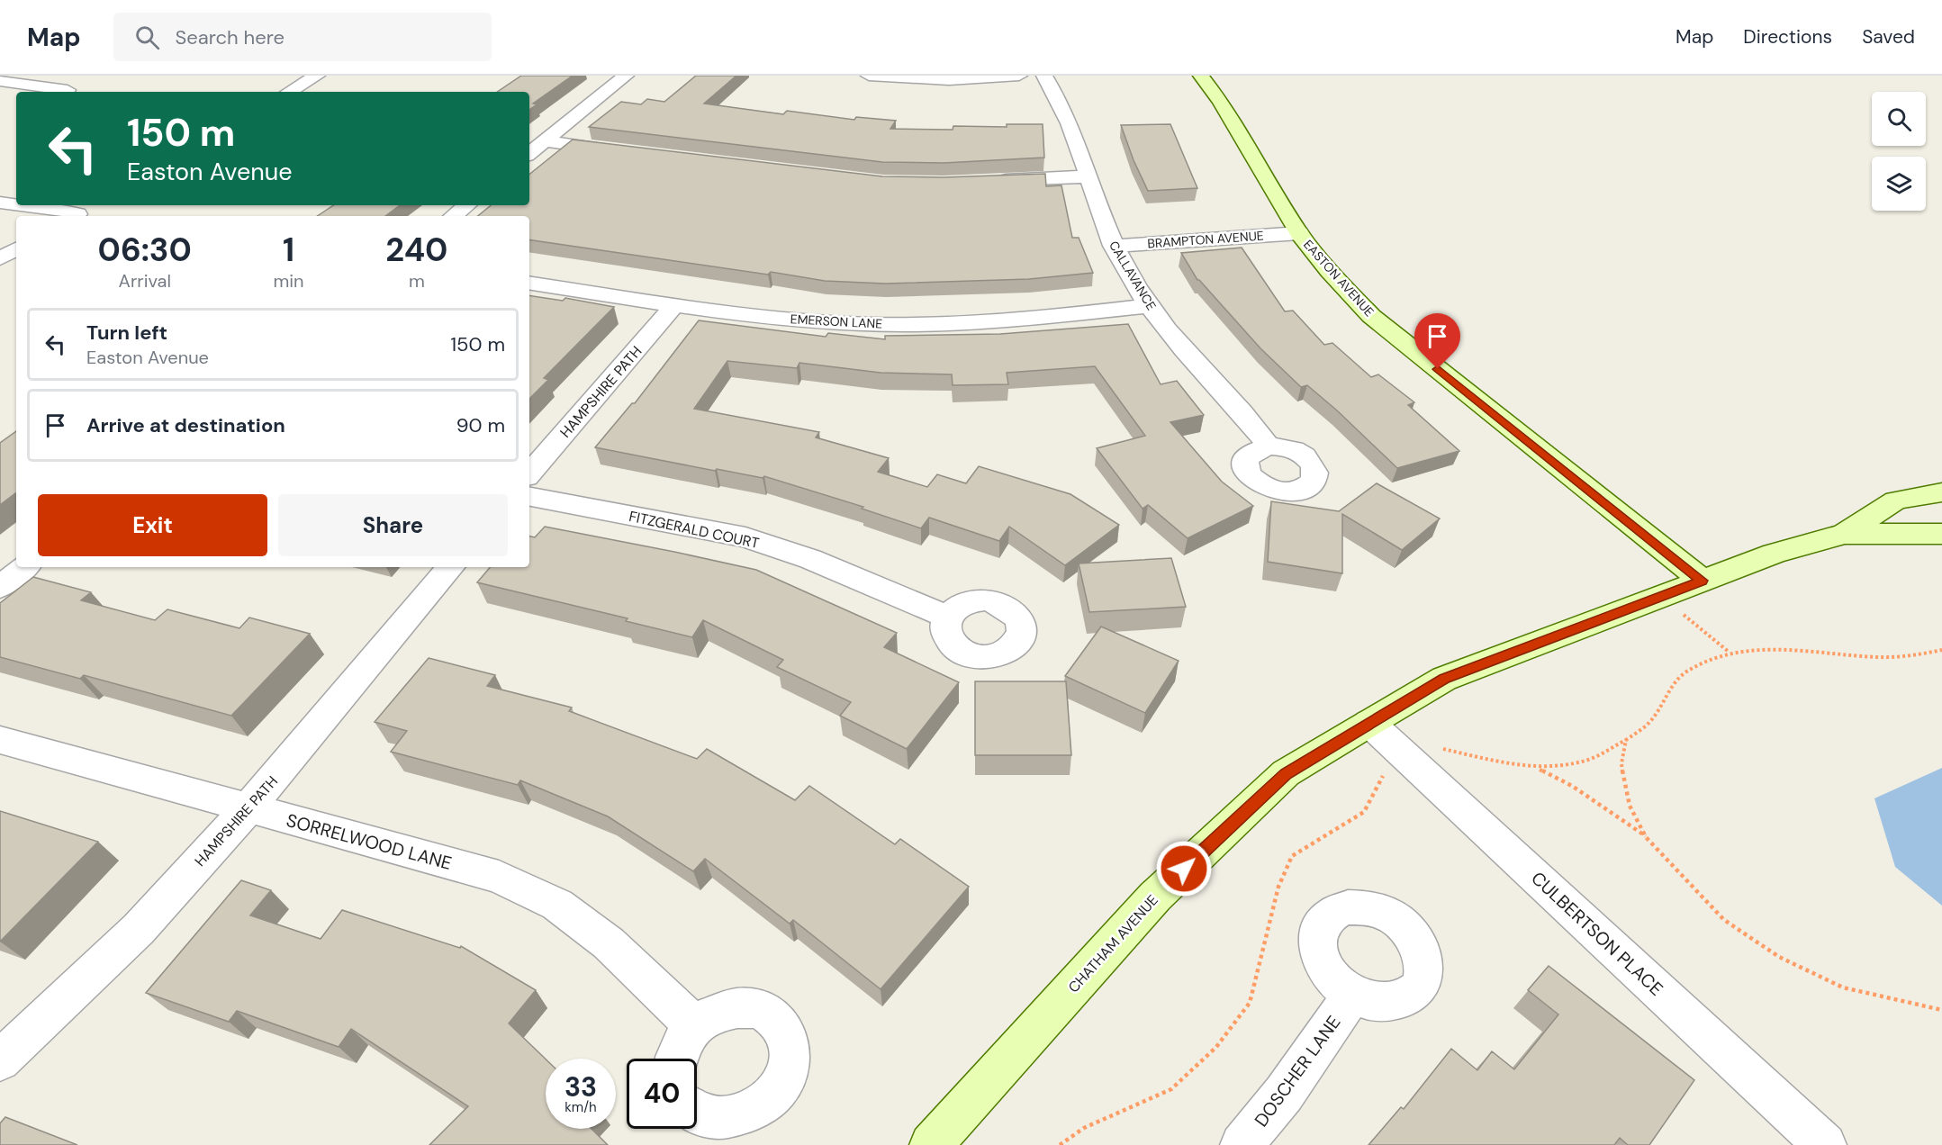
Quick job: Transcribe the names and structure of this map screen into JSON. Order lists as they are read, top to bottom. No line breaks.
{"streets":{"street":["BRAMPTON AVENUE","CALLAVANCE","EASTON AVENUE","EMERSON LANE","HAMPSHIRE PATH","FITZGERALD COURT","SORRELWOOD LANE","CULBERTSON PLACE","CHATHAM AVENUE","DOSCHER LANE"]},"crossings":[["BRAMPTON AVENUE","CALLAVANCE"],["BRAMPTON AVENUE","EASTON AVENUE"],["CALLAVANCE","EMERSON LANE"],["EASTON AVENUE","CHATHAM AVENUE"],["EMERSON LANE","HAMPSHIRE PATH"],["HAMPSHIRE PATH","SORRELWOOD LANE"],["CULBERTSON PLACE","CHATHAM AVENUE"]],"page":{"header":"Map","search":"Search here","nav":["Map","Directions","Saved"],"turn":["150 m","Easton Avenue"],"eta":["06:30","Arrival","1","min","240","m"],"list":[{"name":"Turn left","note":"Easton Avenue","value":"150 m"},{"name":"Arrive at destination","value":"90 m"}],"buttons":["Exit","Share"],"speed":"33 km/h","limit":"40"}}
